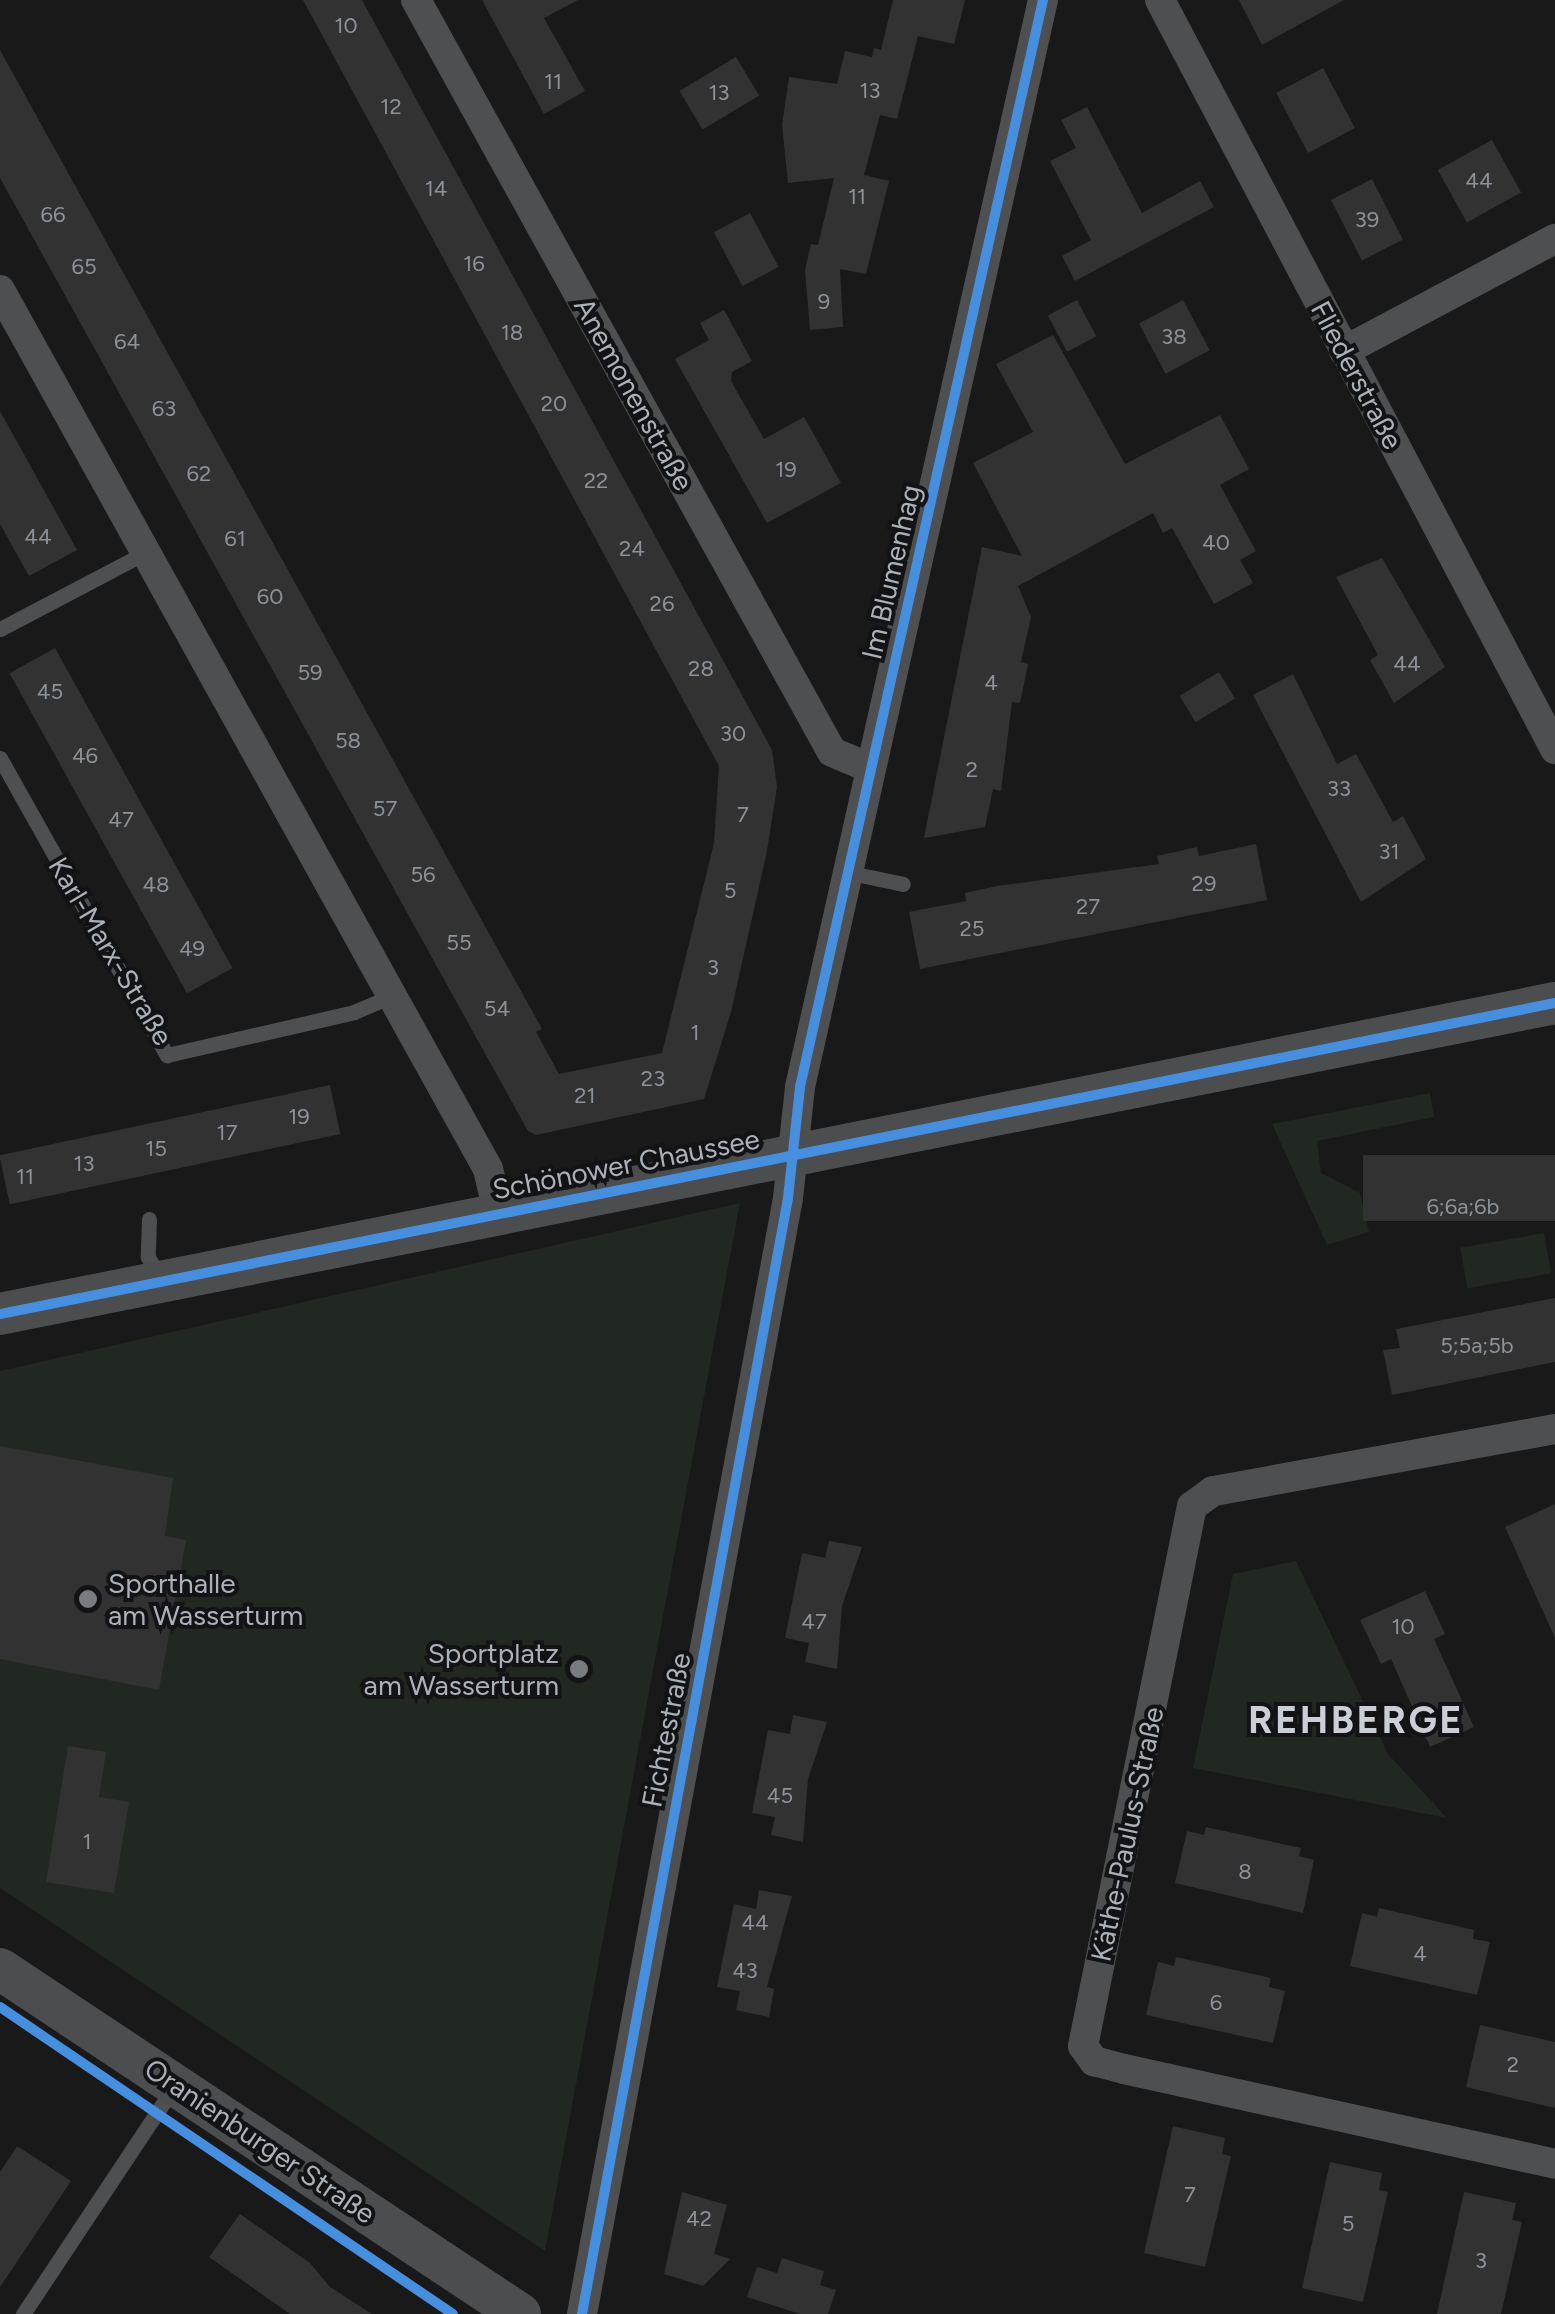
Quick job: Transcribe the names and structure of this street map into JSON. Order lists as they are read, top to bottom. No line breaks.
{"streets":{"main road":["Schönower Chaussee","Oranienburger Straße"],"street":["Fliederstraße","Anemonenstraße","Im Blumenhag","Fichtestraße","Käthe-Paulus-Straße"],"lane":["Karl-Marx-Straße"]},"crossings":[["Anemonenstraße","Im Blumenhag"],["Im Blumenhag","Schönower Chaussee"],["Im Blumenhag","Fichtestraße"],["Schönower Chaussee","Fichtestraße"]],"districts":["REHBERGE"],"places":["Sporthalle am Wasserturm","Sportplatz am Wasserturm"],"house_numbers":["10","11","13","13","12","44","14","11","66","39","16","65","9","18","38","64","20","63","19","62","22","44","61","40","24","60","26","44","28","59","4","45","30","58","46","2","33","57","7","47","31","56","29","48","5","27","25","55","49","3","54","1","23","21","19","17","15","13","11","6;6a;6b","5;5a;5b","47","10","45","1","8","44","4","43","6","2","7","42","5","3"]}
